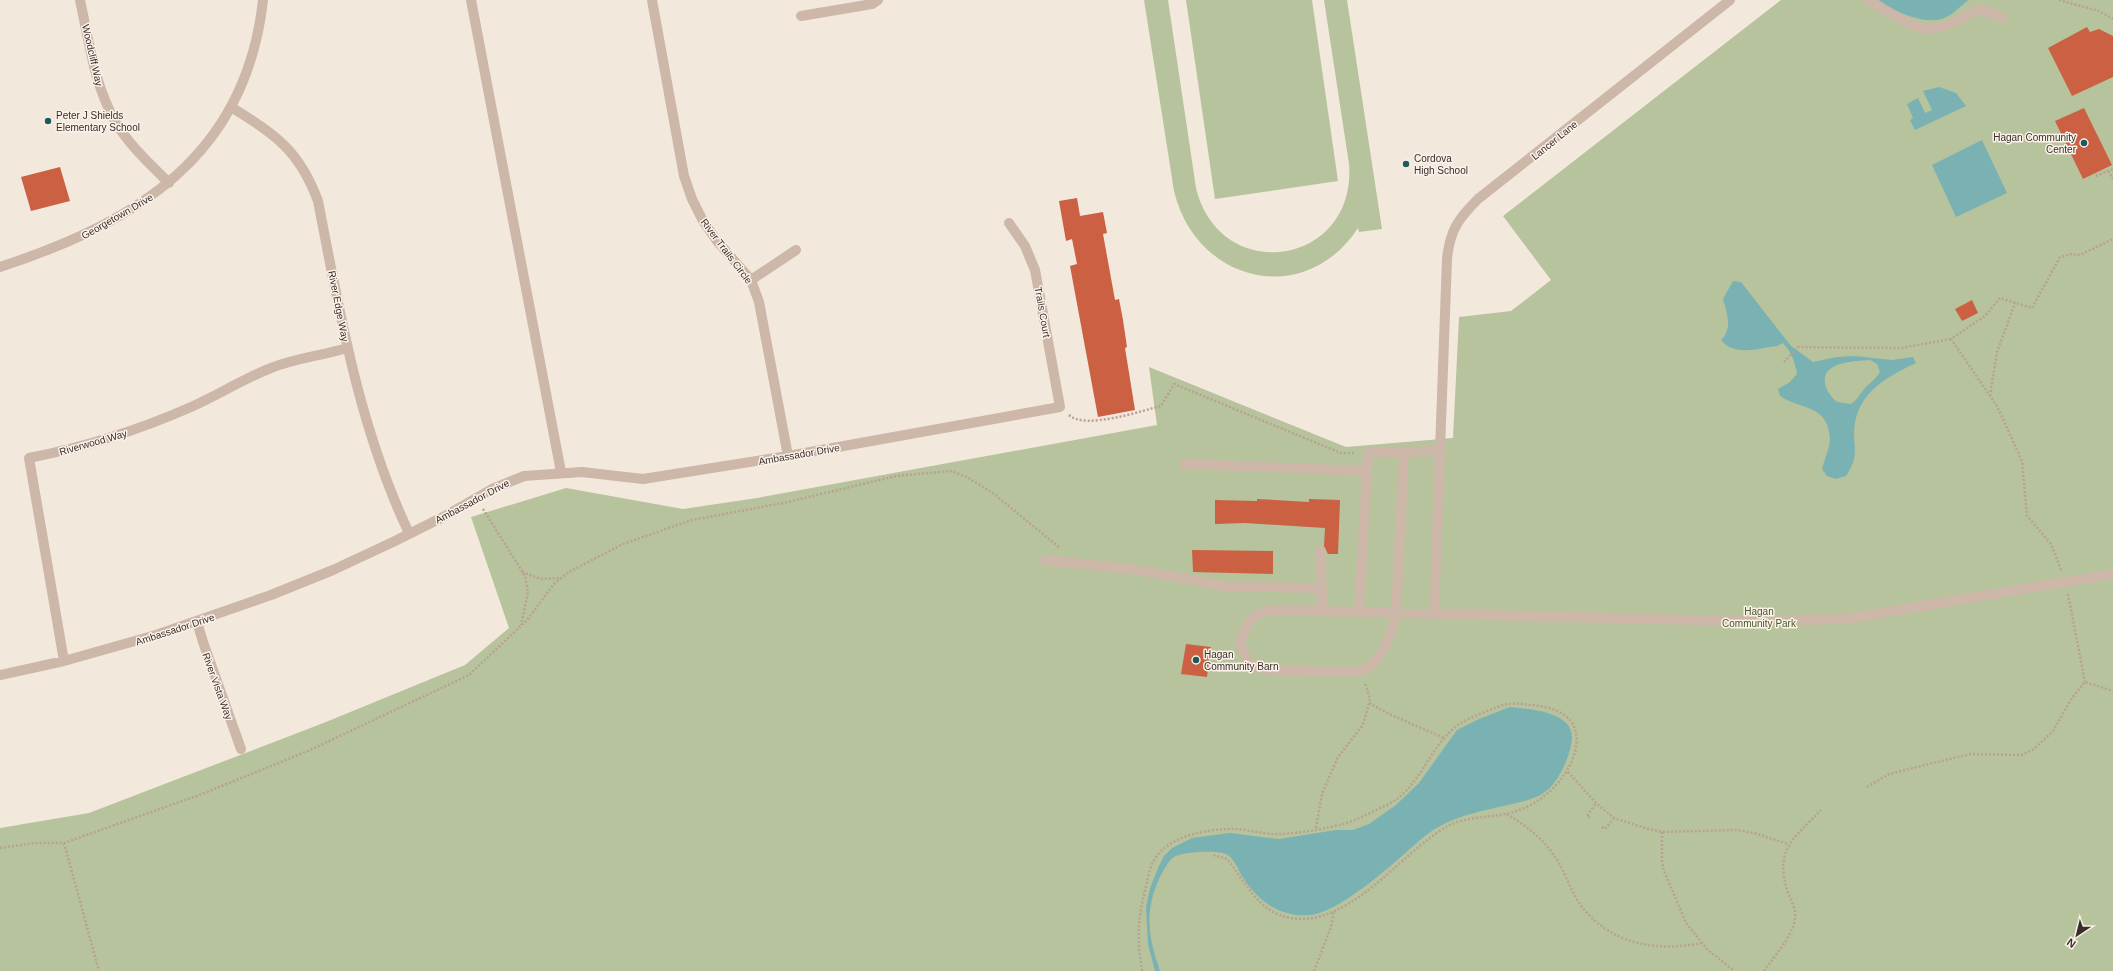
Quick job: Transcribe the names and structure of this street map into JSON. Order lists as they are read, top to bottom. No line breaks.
{"streets":{"street":["Woodcliff Way","Lancer Lane","Georgetown Drive","River Trails Circle","River Edge Way","Trails Court","Riverwood Way","Ambassador Drive","River Vista Way"]},"crossings":[["Woodcliff Way","Georgetown Drive"],["Georgetown Drive","River Edge Way"],["River Trails Circle","Ambassador Drive"],["River Edge Way","Riverwood Way"],["River Edge Way","Ambassador Drive"],["Trails Court","Ambassador Drive"],["Riverwood Way","Ambassador Drive"],["Ambassador Drive","River Vista Way"]],"parks":["Hagan Community Park"],"places":["Peter J Shields Elementary School","Hagan Community Center","Cordova High School","Hagan Community Barn"],"north":"bottom left"}
